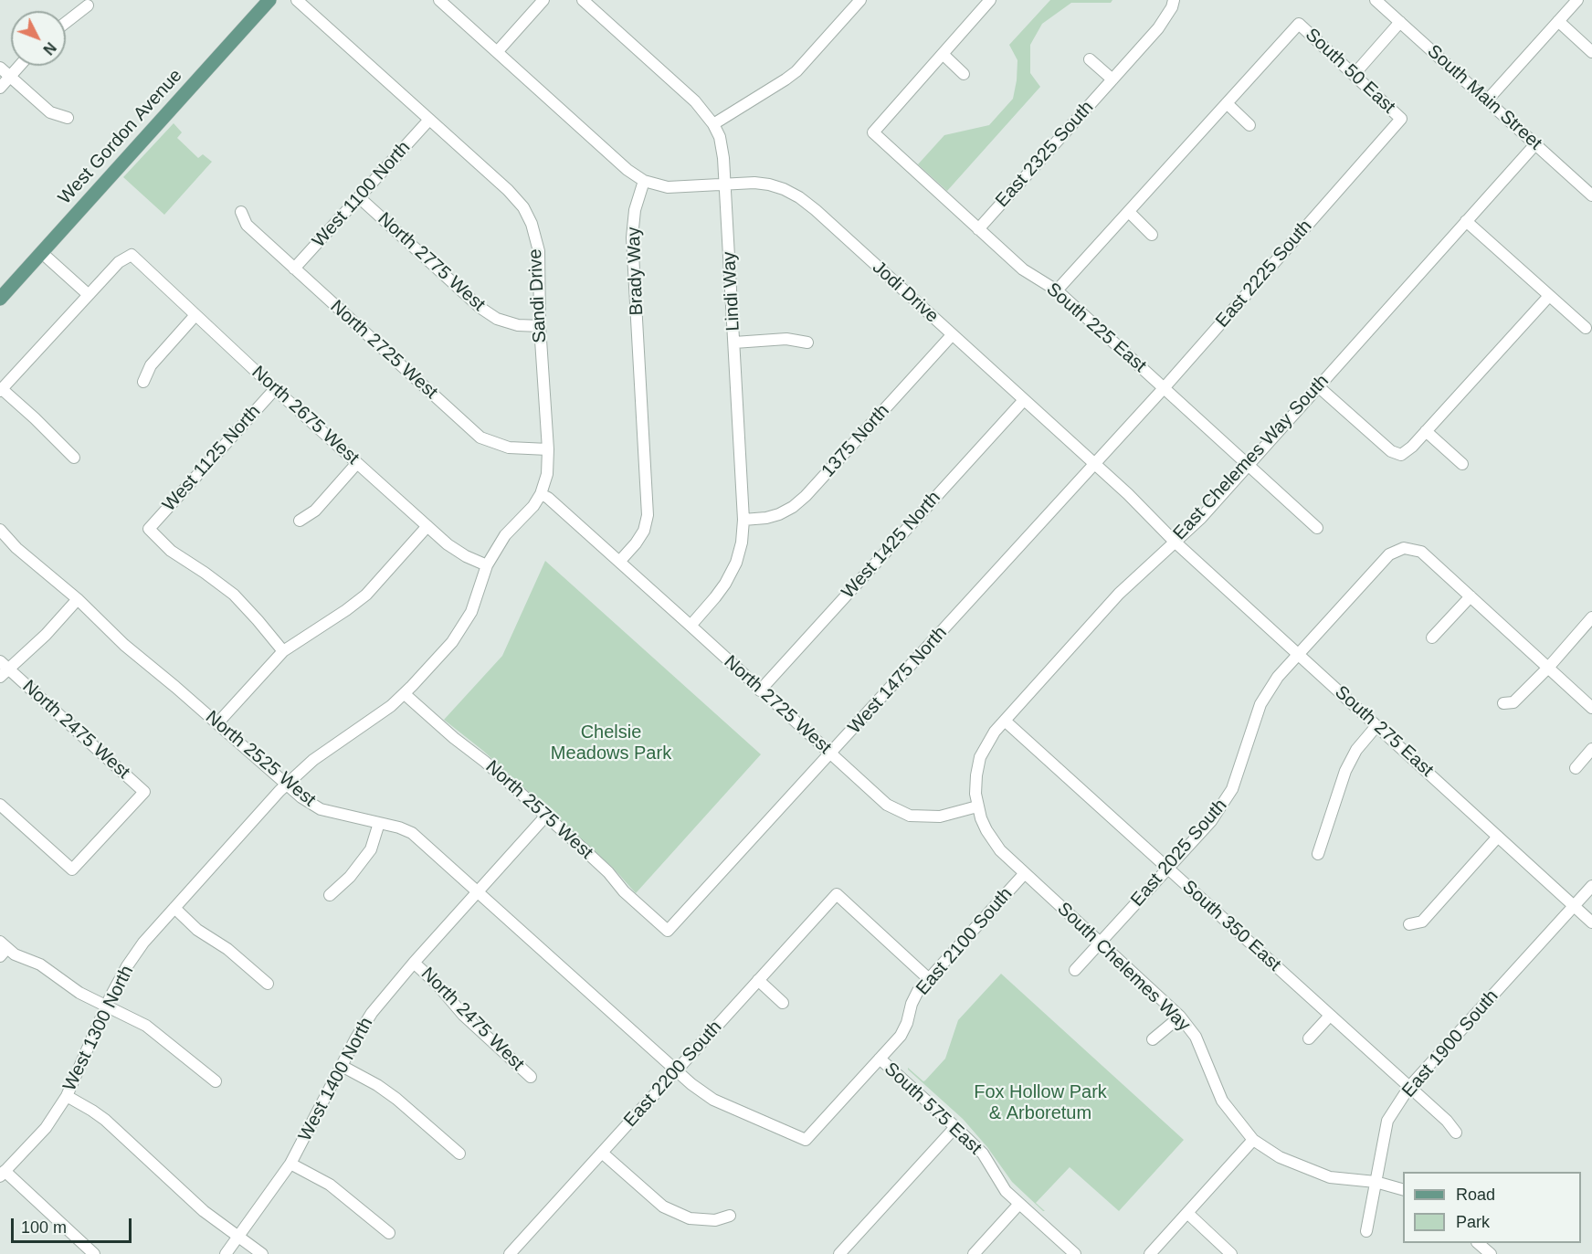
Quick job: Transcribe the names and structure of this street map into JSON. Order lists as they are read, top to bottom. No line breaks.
{"streets":{"main road":["West Gordon Avenue"],"street":["South 50 East","South Main Street","East 2325 South","West 1100 North","North 2775 West","Brady Way","East 2225 South","Lindi Way","Jodi Drive","Sandi Drive","South 225 East","North 2725 West","North 2675 West","1375 North","East Chelemes Way South","West 1125 North","West 1425 North","West 1475 North","North 2475 West","South 275 East","North 2525 West","North 2575 West","East 2025 South","South 350 East","East 2100 South","South Chelemes Way","West 1300 North","East 1900 South","East 2200 South","West 1400 North","South 575 East"]},"crossings":[["South 50 East","East 2225 South"],["South Main Street","East Chelemes Way South"],["East 2325 South","South 225 East"],["West 1100 North","North 2775 West"],["West 1100 North","Sandi Drive"],["West 1100 North","North 2725 West"],["North 2775 West","Sandi Drive"],["Brady Way","Jodi Drive"],["East 2225 South","South 225 East"],["East 2225 South","West 1475 North"],["Lindi Way","Jodi Drive"],["Lindi Way","North 2725 West"],["Lindi Way","1375 North"],["Jodi Drive","1375 North"],["Jodi Drive","East Chelemes Way South"],["Jodi Drive","West 1425 North"],["Jodi Drive","West 1475 North"],["Jodi Drive","South 275 East"],["Sandi Drive","North 2725 West"],["Sandi Drive","West 1300 North"],["South 225 East","East Chelemes Way South"],["North 2725 West","East Chelemes Way South"],["North 2725 West","West 1425 North"],["North 2725 West","West 1475 North"],["North 2725 West","South Chelemes Way"],["North 2675 West","West 1125 North"],["North 2675 West","West 1300 North"],["East Chelemes Way South","South 275 East"],["East Chelemes Way South","South 350 East"],["East Chelemes Way South","South Chelemes Way"],["West 1475 North","North 2575 West"],["North 2475 West","West 1400 North"],["South 275 East","East 2025 South"],["South 275 East","East 1900 South"],["North 2525 West","East 2100 South"],["North 2525 West","West 1300 North"],["North 2525 West","East 2200 South"],["North 2525 West","West 1400 North"],["North 2575 West","West 1300 North"],["North 2575 West","West 1400 North"],["East 2025 South","South 350 East"],["East 2025 South","South Chelemes Way"],["South 350 East","East 1900 South"],["East 2100 South","South Chelemes Way"],["East 2100 South","East 2200 South"],["East 2100 South","South 575 East"],["South Chelemes Way","East 1900 South"]],"parks":["Chelsie Meadows Park","Fox Hollow Park & Arboretum"],"legend":["Road","Park"],"scale_bar":"100 m","north":"bottom right"}
